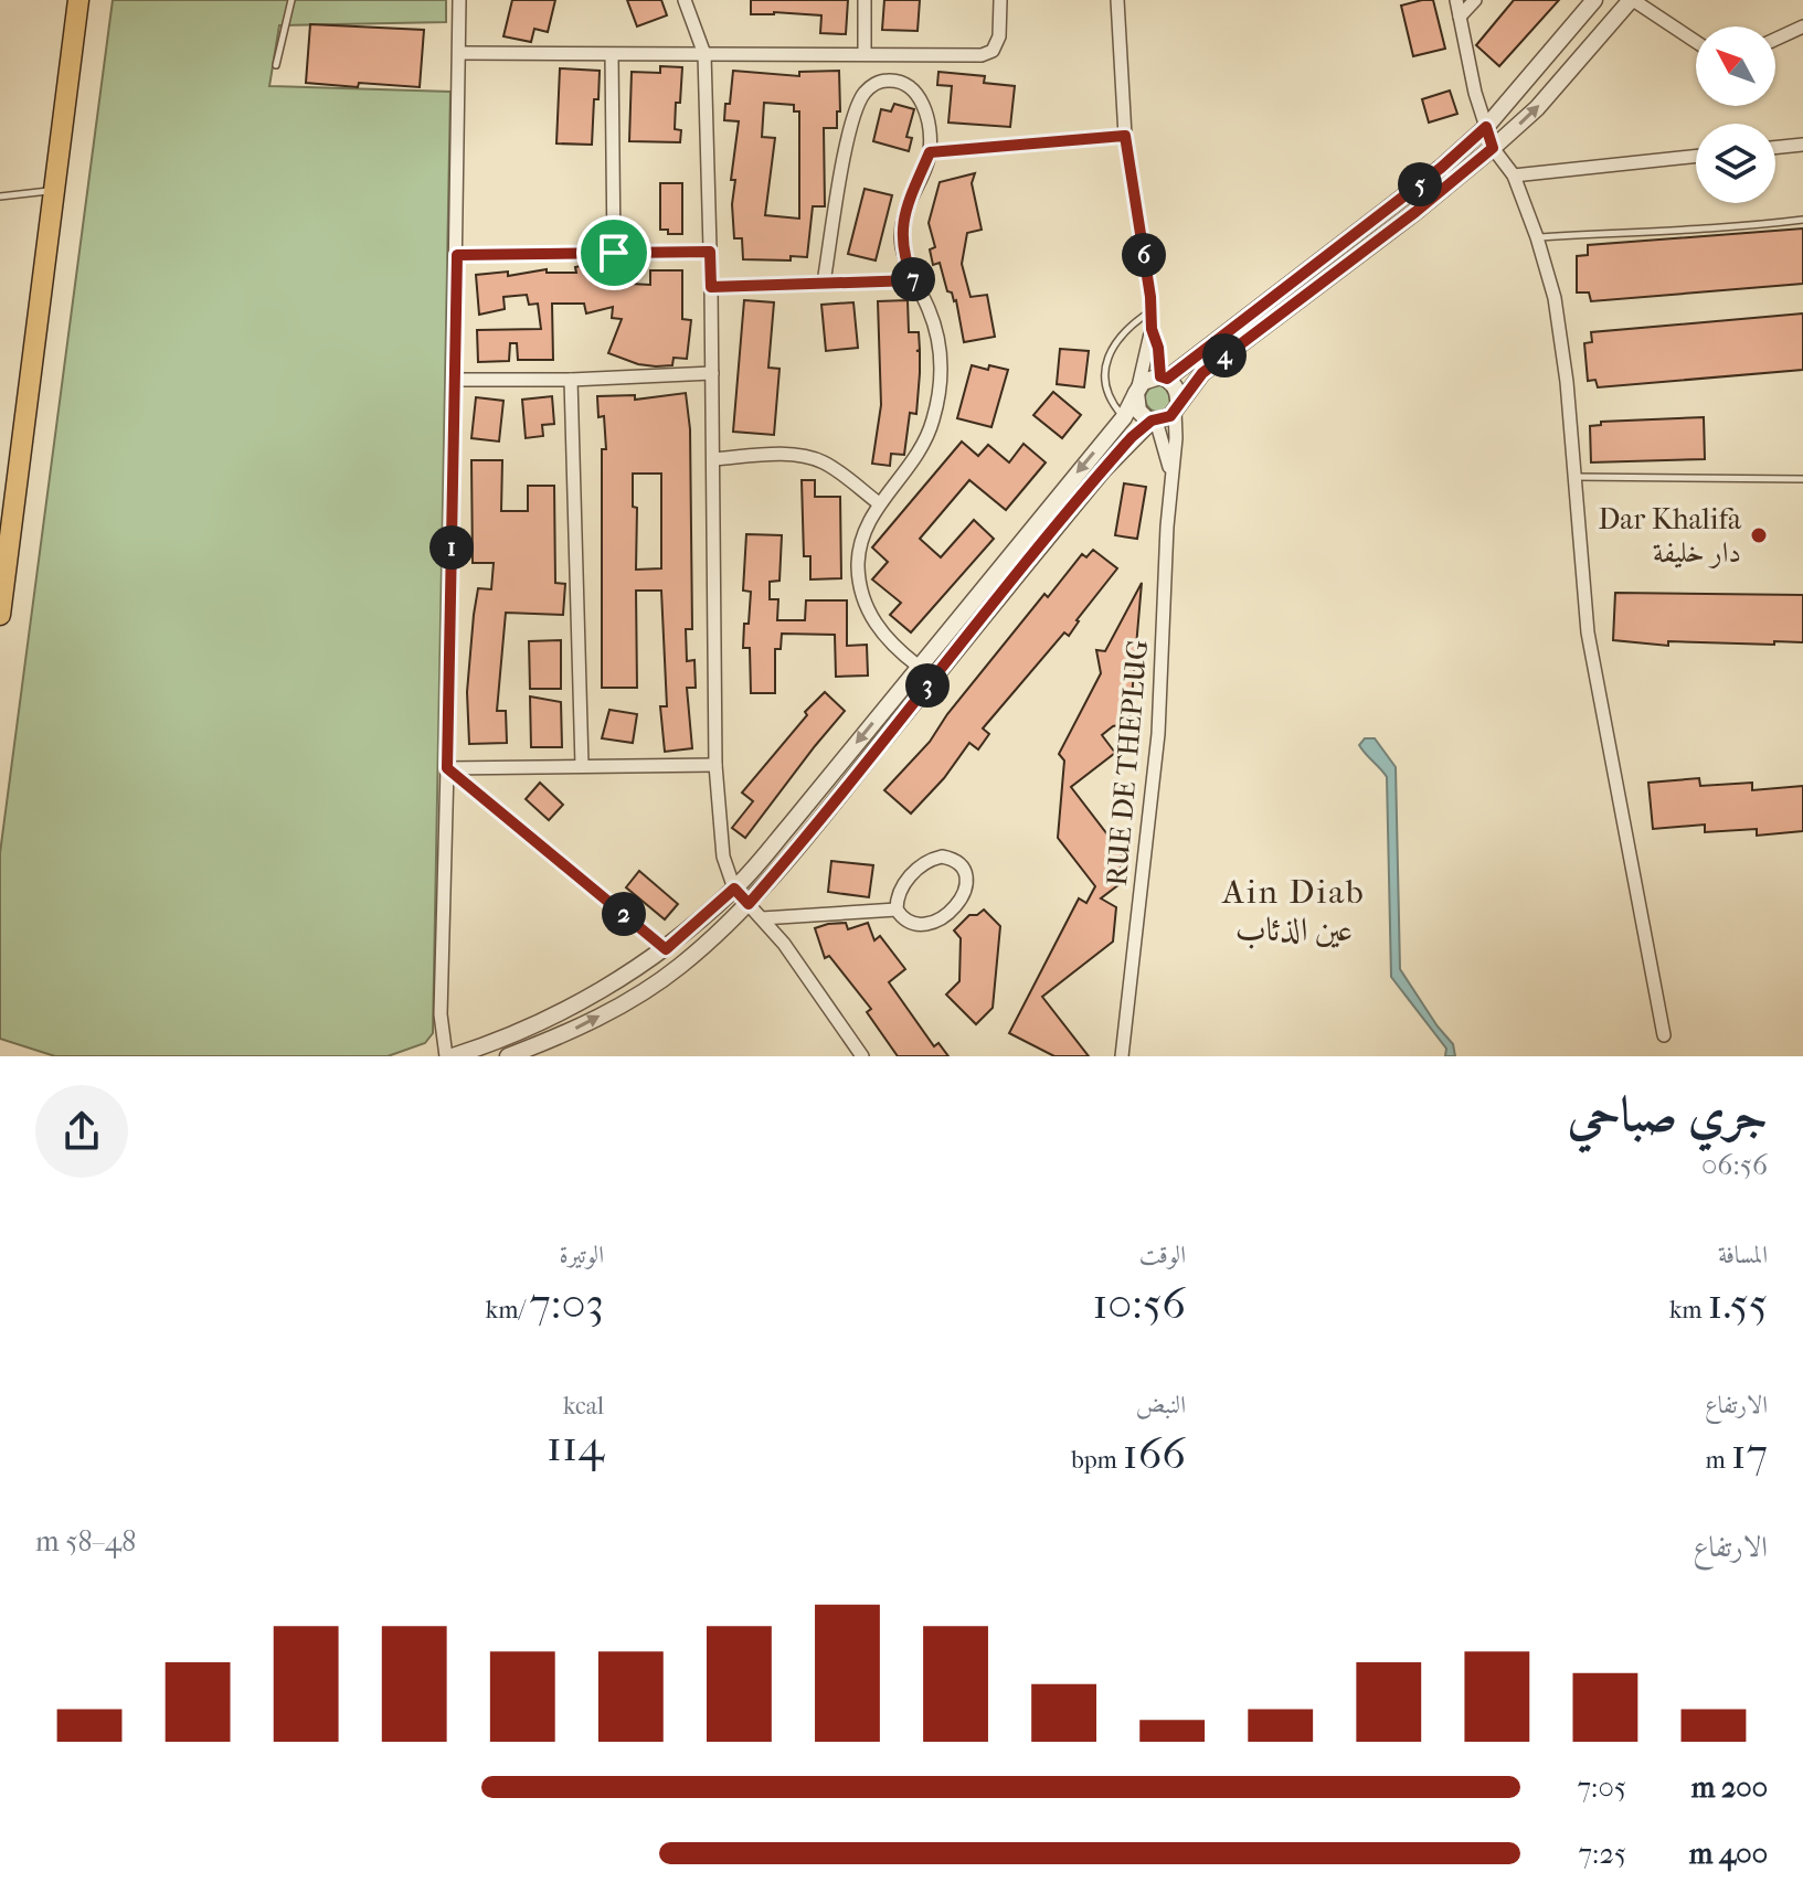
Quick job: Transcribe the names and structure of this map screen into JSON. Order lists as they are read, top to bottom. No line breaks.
{"streets":{"street":["RUE DE THEPLUG"]},"districts":["Ain Diab عين الذئاب"],"places":["Dar Khalifa دار خليفة"],"north":"top left","page":{"pins":["5","6","7","4","1","3","2"],"heading":["جري صباحي","06:56"],"stats":[["المسافة","1.55 km"],["الوقت","10:56"],["الوتيرة","7:03 /km"],["الارتفاع","17 m"],["النبض","166 bpm"],["kcal","114"]],"chart":["الارتفاع","48–58 m"],"list":[{"name":"200 m","note":"7:05"},{"name":"400 m","note":"7:25"}]}}
